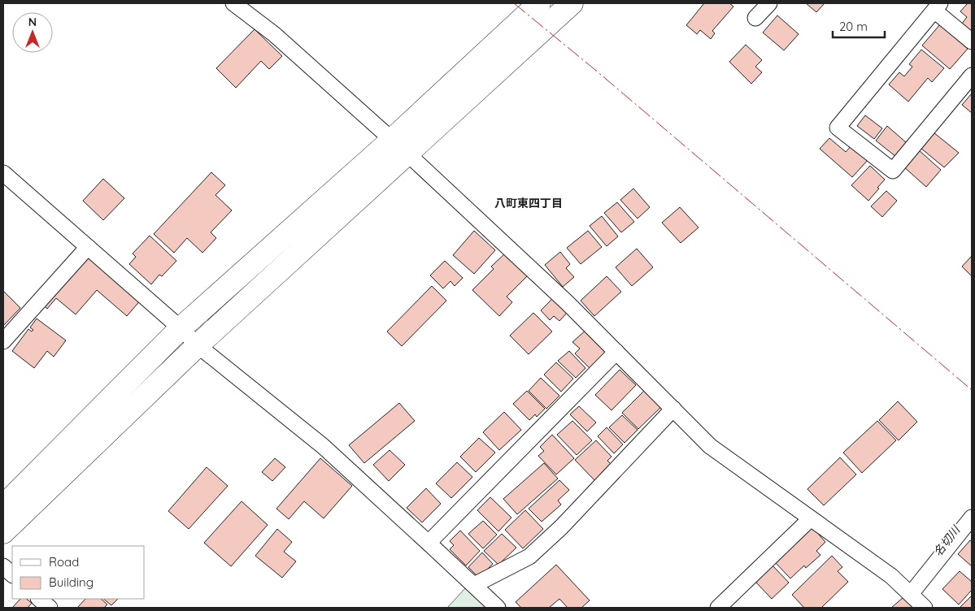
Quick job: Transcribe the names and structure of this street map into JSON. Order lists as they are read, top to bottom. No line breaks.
{"districts":["八町東四丁目"],"water":["名切川"],"legend":["Road","Building"],"scale_bar":"20 m","north":"top"}
